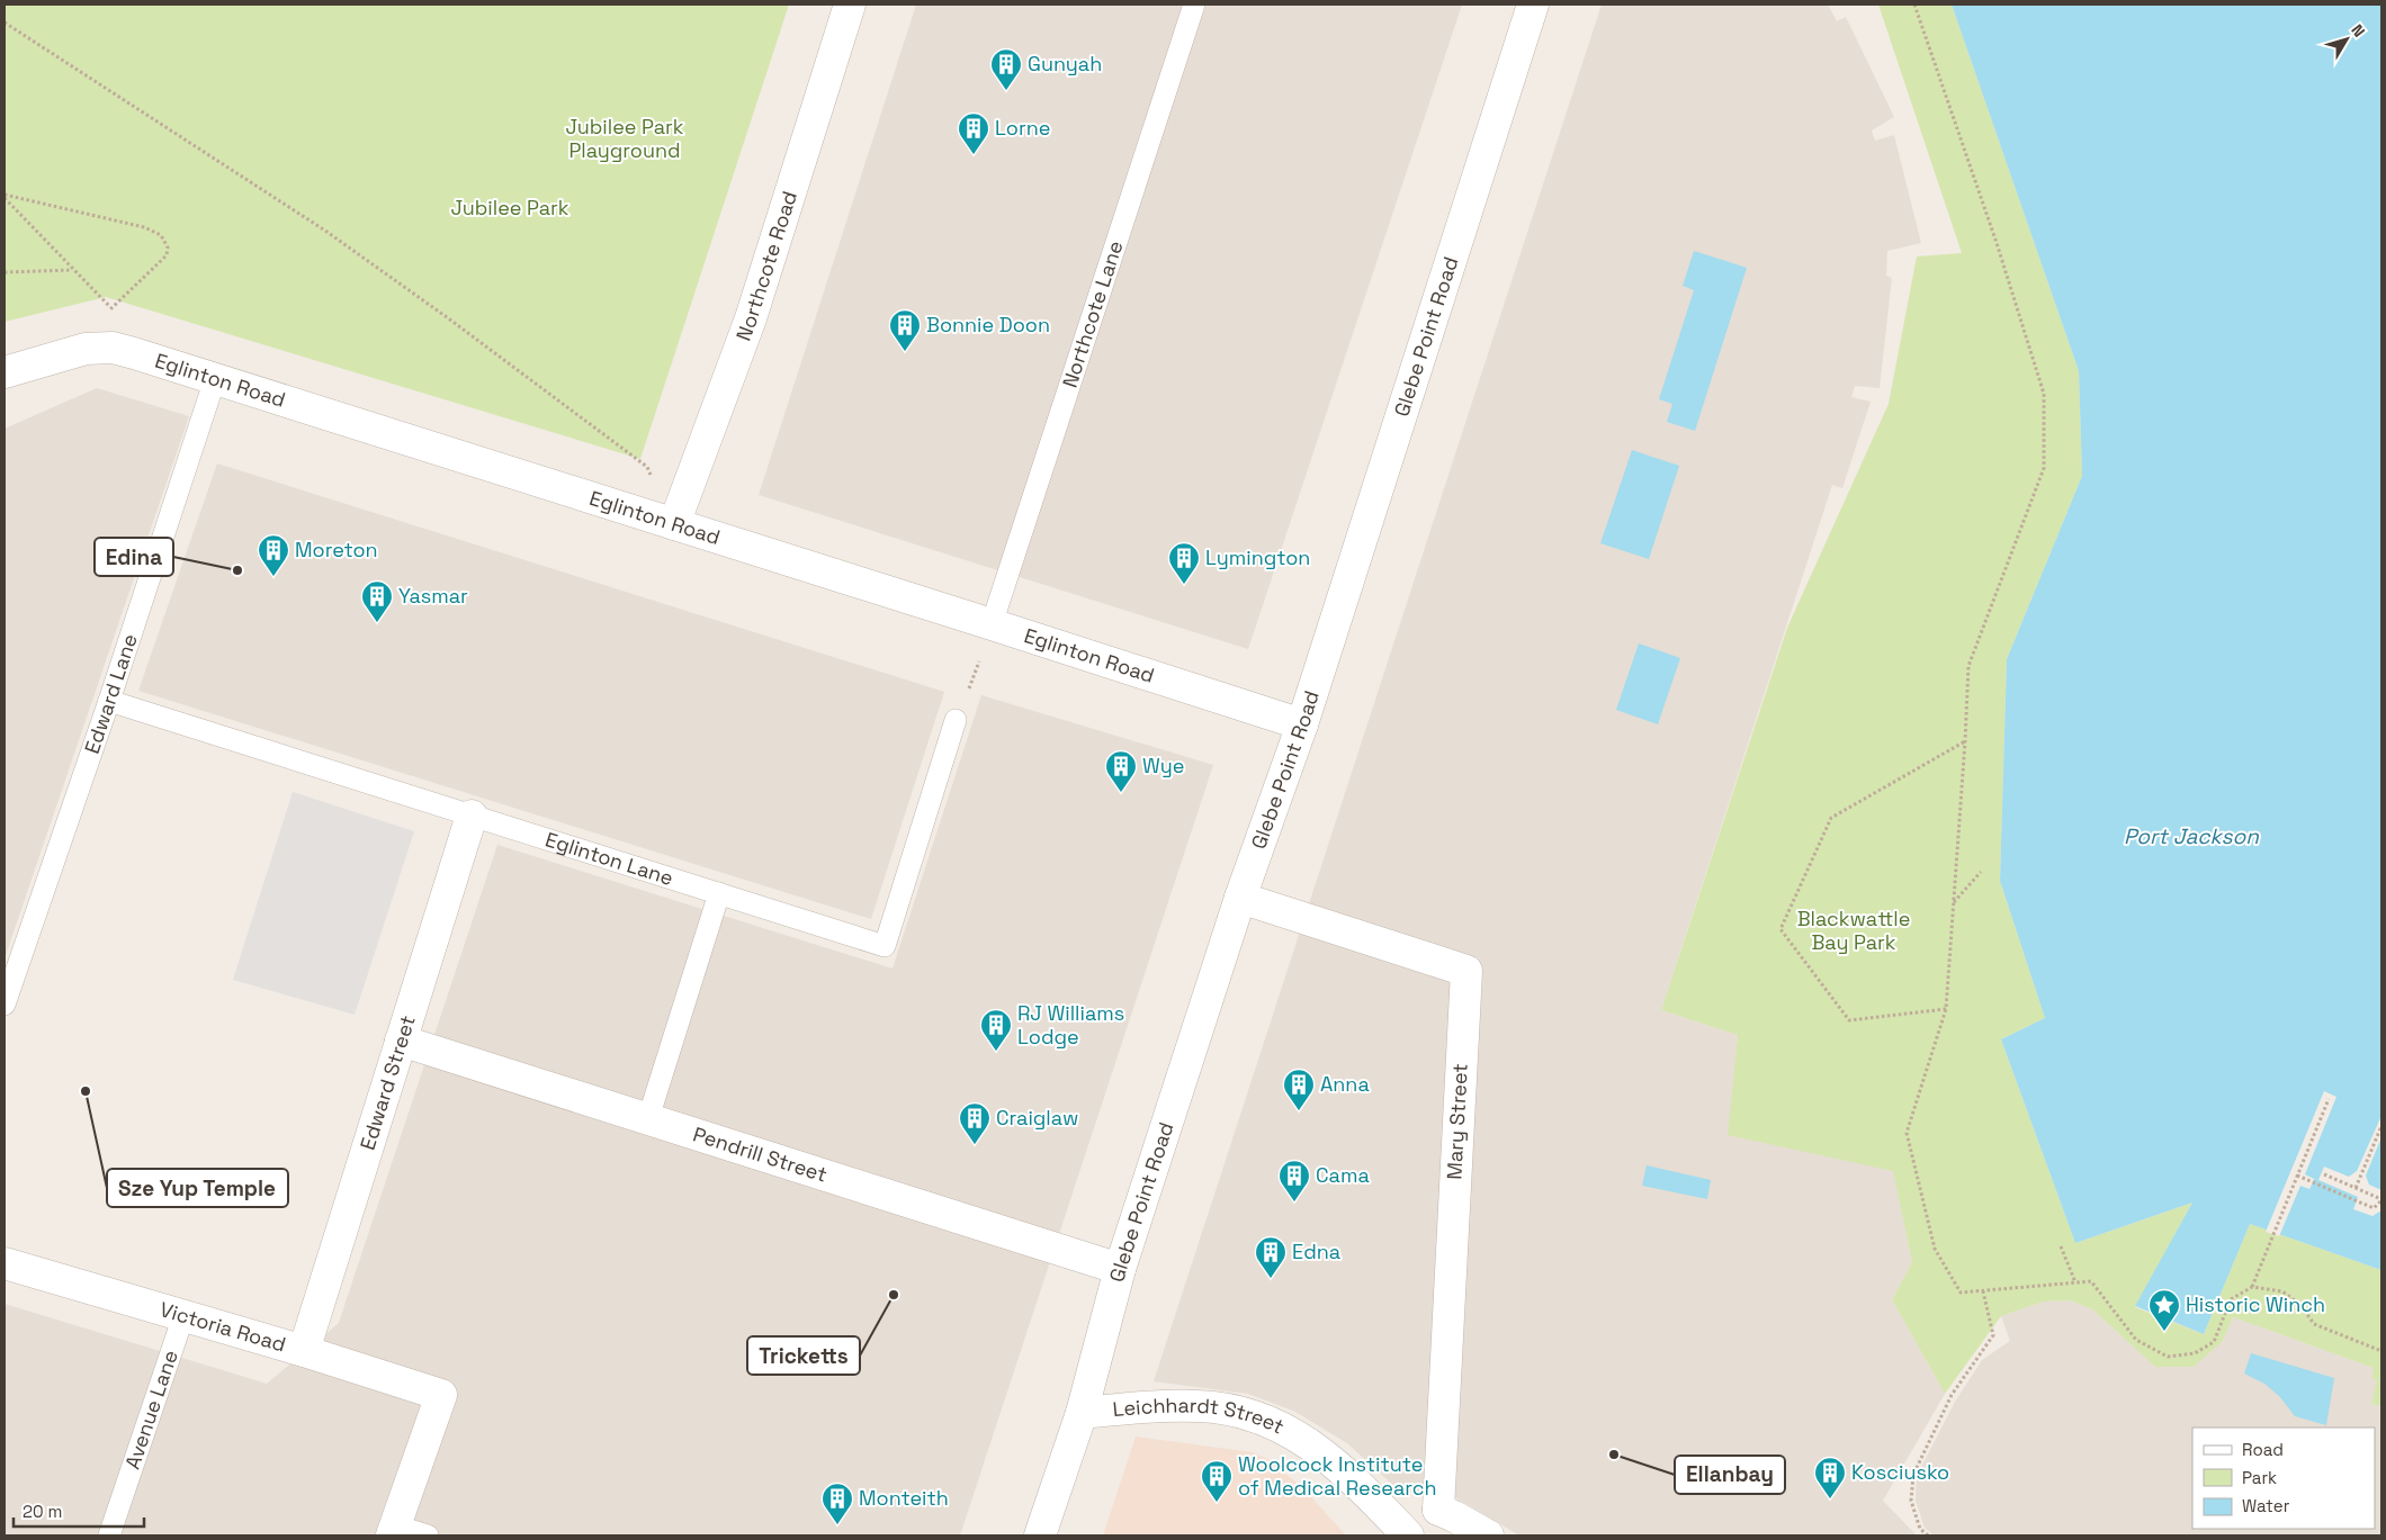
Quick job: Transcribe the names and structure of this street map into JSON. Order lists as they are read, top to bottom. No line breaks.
{"streets":{"street":["Northcote Road","Glebe Point Road","Eglinton Road","Edward Street","Mary Street","Pendrill Street","Victoria Road","Leichhardt Street"],"lane":["Northcote Lane","Edward Lane","Eglinton Lane","Avenue Lane"]},"crossings":[["Northcote Road","Eglinton Road"],["Northcote Lane","Eglinton Road"],["Glebe Point Road","Eglinton Road"],["Glebe Point Road","Mary Street"],["Glebe Point Road","Pendrill Street"],["Glebe Point Road","Leichhardt Street"],["Eglinton Road","Edward Lane"],["Edward Lane","Eglinton Lane"],["Eglinton Lane","Edward Street"],["Edward Street","Pendrill Street"],["Edward Street","Victoria Road"],["Victoria Road","Avenue Lane"]],"water":["Port Jackson"],"parks":["Jubilee Park Playground","Jubilee Park","Blackwattle Bay Park"],"places":{"building":["Gunyah","Lorne","Bonnie Doon","Moreton","Lymington","Yasmar","Wye","RJ Williams Lodge","Anna","Craiglaw","Cama","Edna","Kosciusko","Woolcock Institute of Medical Research","Monteith"],"other":["Edina","Sze Yup Temple","Tricketts","Ellanbay"],"place":["Historic Winch"]},"legend":["Road","Park","Water"],"scale_bar":"20 m","north":"top right"}
